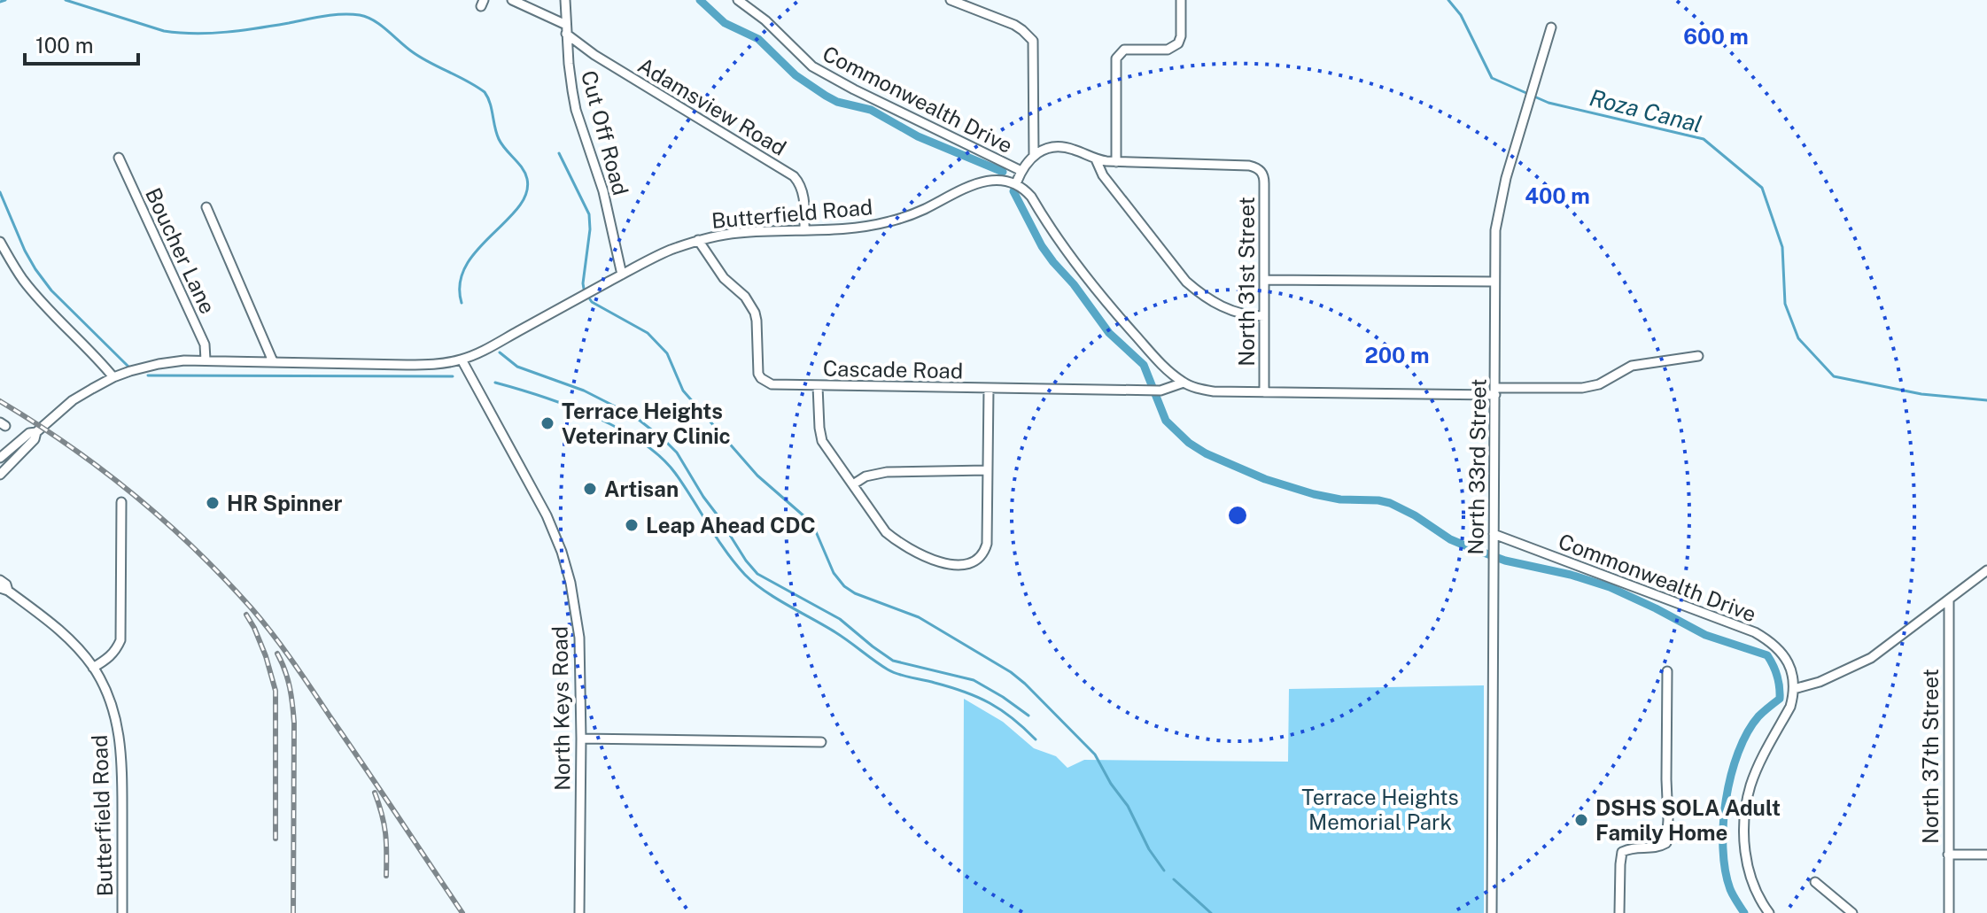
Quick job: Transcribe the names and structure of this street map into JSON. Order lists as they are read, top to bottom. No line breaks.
{"streets":{"street":["Commonwealth Drive","Adamsview Road","Cut Off Road","Butterfield Road","Boucher Lane","North 31st Street","Cascade Road","North 33rd Street","North Keys Road","North 37th Street"]},"crossings":[["Commonwealth Drive","North 33rd Street"],["Adamsview Road","Cut Off Road"],["Adamsview Road","Butterfield Road"],["Cut Off Road","Butterfield Road"],["Butterfield Road","Boucher Lane"],["Butterfield Road","Cascade Road"],["Butterfield Road","North Keys Road"]],"water":["Roza Canal"],"parks":["Terrace Heights Memorial Park"],"places":["Terrace Heights Veterinary Clinic","Artisan","HR Spinner","Leap Ahead CDC","DSHS SOLA Adult Family Home"],"scale_bar":"100 m","rings":["600 m","400 m","200 m"]}
